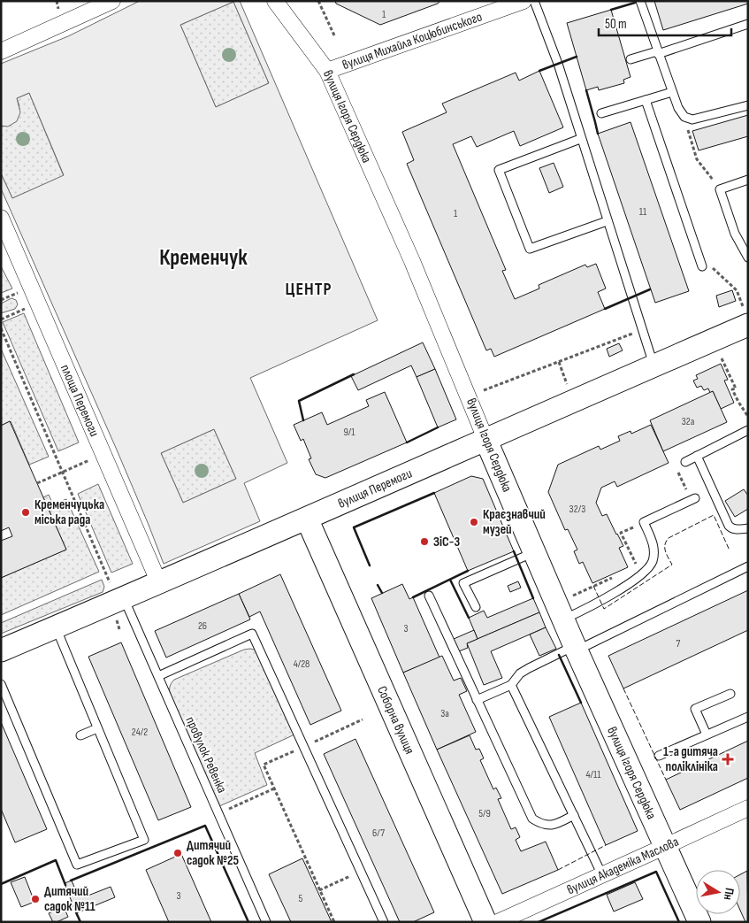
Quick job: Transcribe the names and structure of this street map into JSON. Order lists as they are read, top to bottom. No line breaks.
{"streets":{"street":["вулиця Михайла Коцюбинського","вулиця Ігоря Сердюка","площа Перемоги","вулиця Перемоги","Соборна вулиця","вулиця Академіка Маслова"],"lane":["провулок Ревенка"]},"crossings":[["вулиця Михайла Коцюбинського","вулиця Ігоря Сердюка"],["вулиця Ігоря Сердюка","вулиця Перемоги"],["вулиця Ігоря Сердюка","вулиця Академіка Маслова"],["площа Перемоги","вулиця Перемоги"],["вулиця Перемоги","Соборна вулиця"],["вулиця Перемоги","провулок Ревенка"]],"districts":["Кременчук","ЦЕНТР"],"places":{"other":["Кременчуцька міська рада","Краєзнавчий музей","ЗіС-3","Дитячий садок №25","Дитячий садок №11"],"health":["1-а дитяча поліклініка"]},"house_numbers":["1","11","1","32а","9/1","32/3","26","3","7","4/28","3а","24/2","4/11","5/9","6/7","3","5"],"scale_bar":"50 m","north":"right"}
